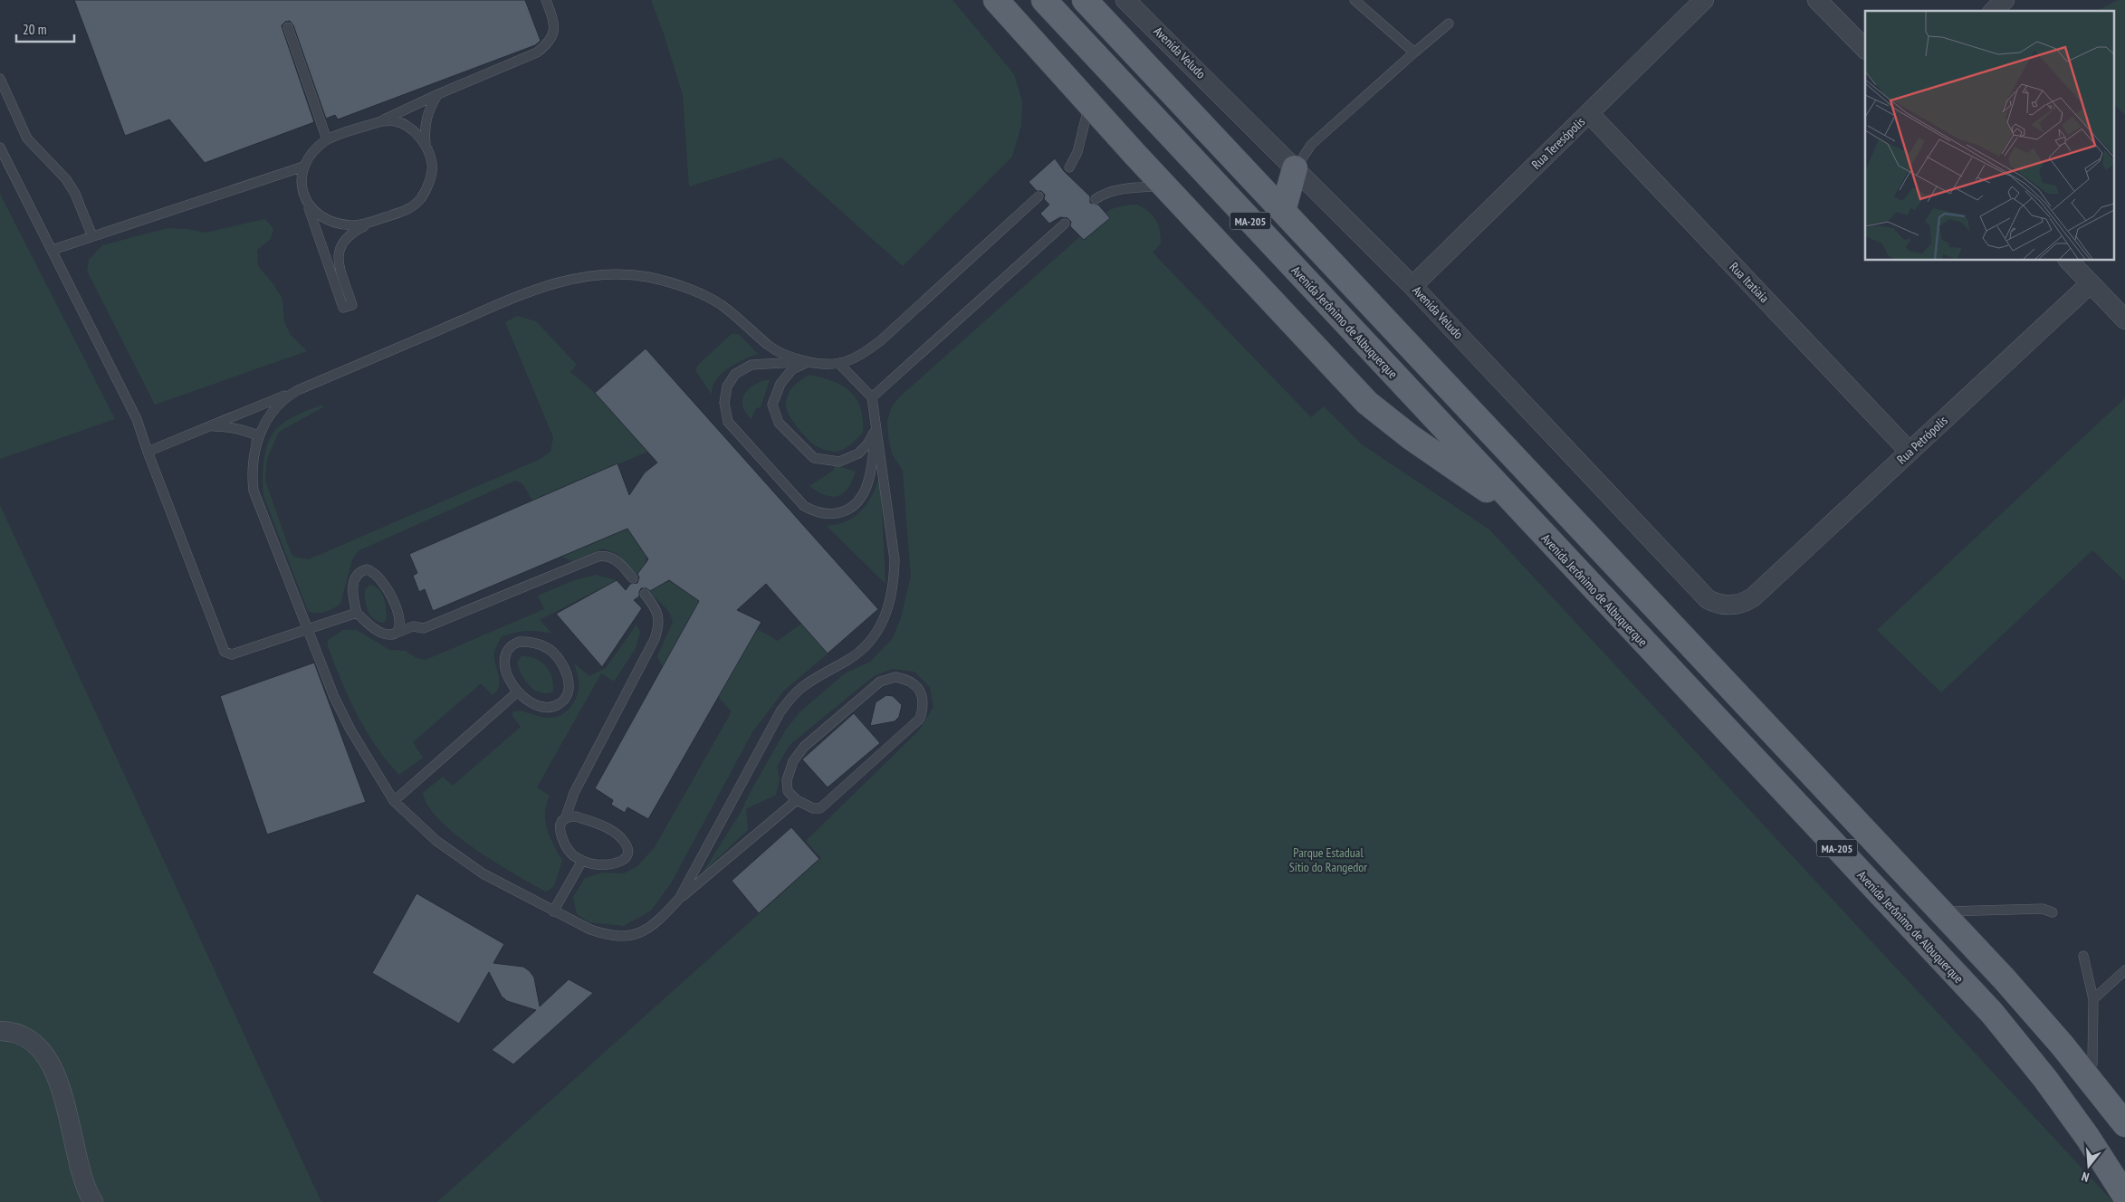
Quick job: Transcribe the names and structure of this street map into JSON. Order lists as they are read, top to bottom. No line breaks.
{"streets":{"main road":["MA-205","Avenida Jerônimo de Albuquerque"],"street":["Avenida Veludo","Rua Teresópolis","Rua Itatiaia","Rua Petrópolis"]},"crossings":[["Avenida Veludo","Rua Teresópolis"],["Avenida Veludo","Rua Petrópolis"],["Rua Teresópolis","Rua Itatiaia"],["Rua Itatiaia","Rua Petrópolis"]],"parks":["Parque Estadual Sítio do Rangedor"],"scale_bar":"20 m","north":"bottom"}
